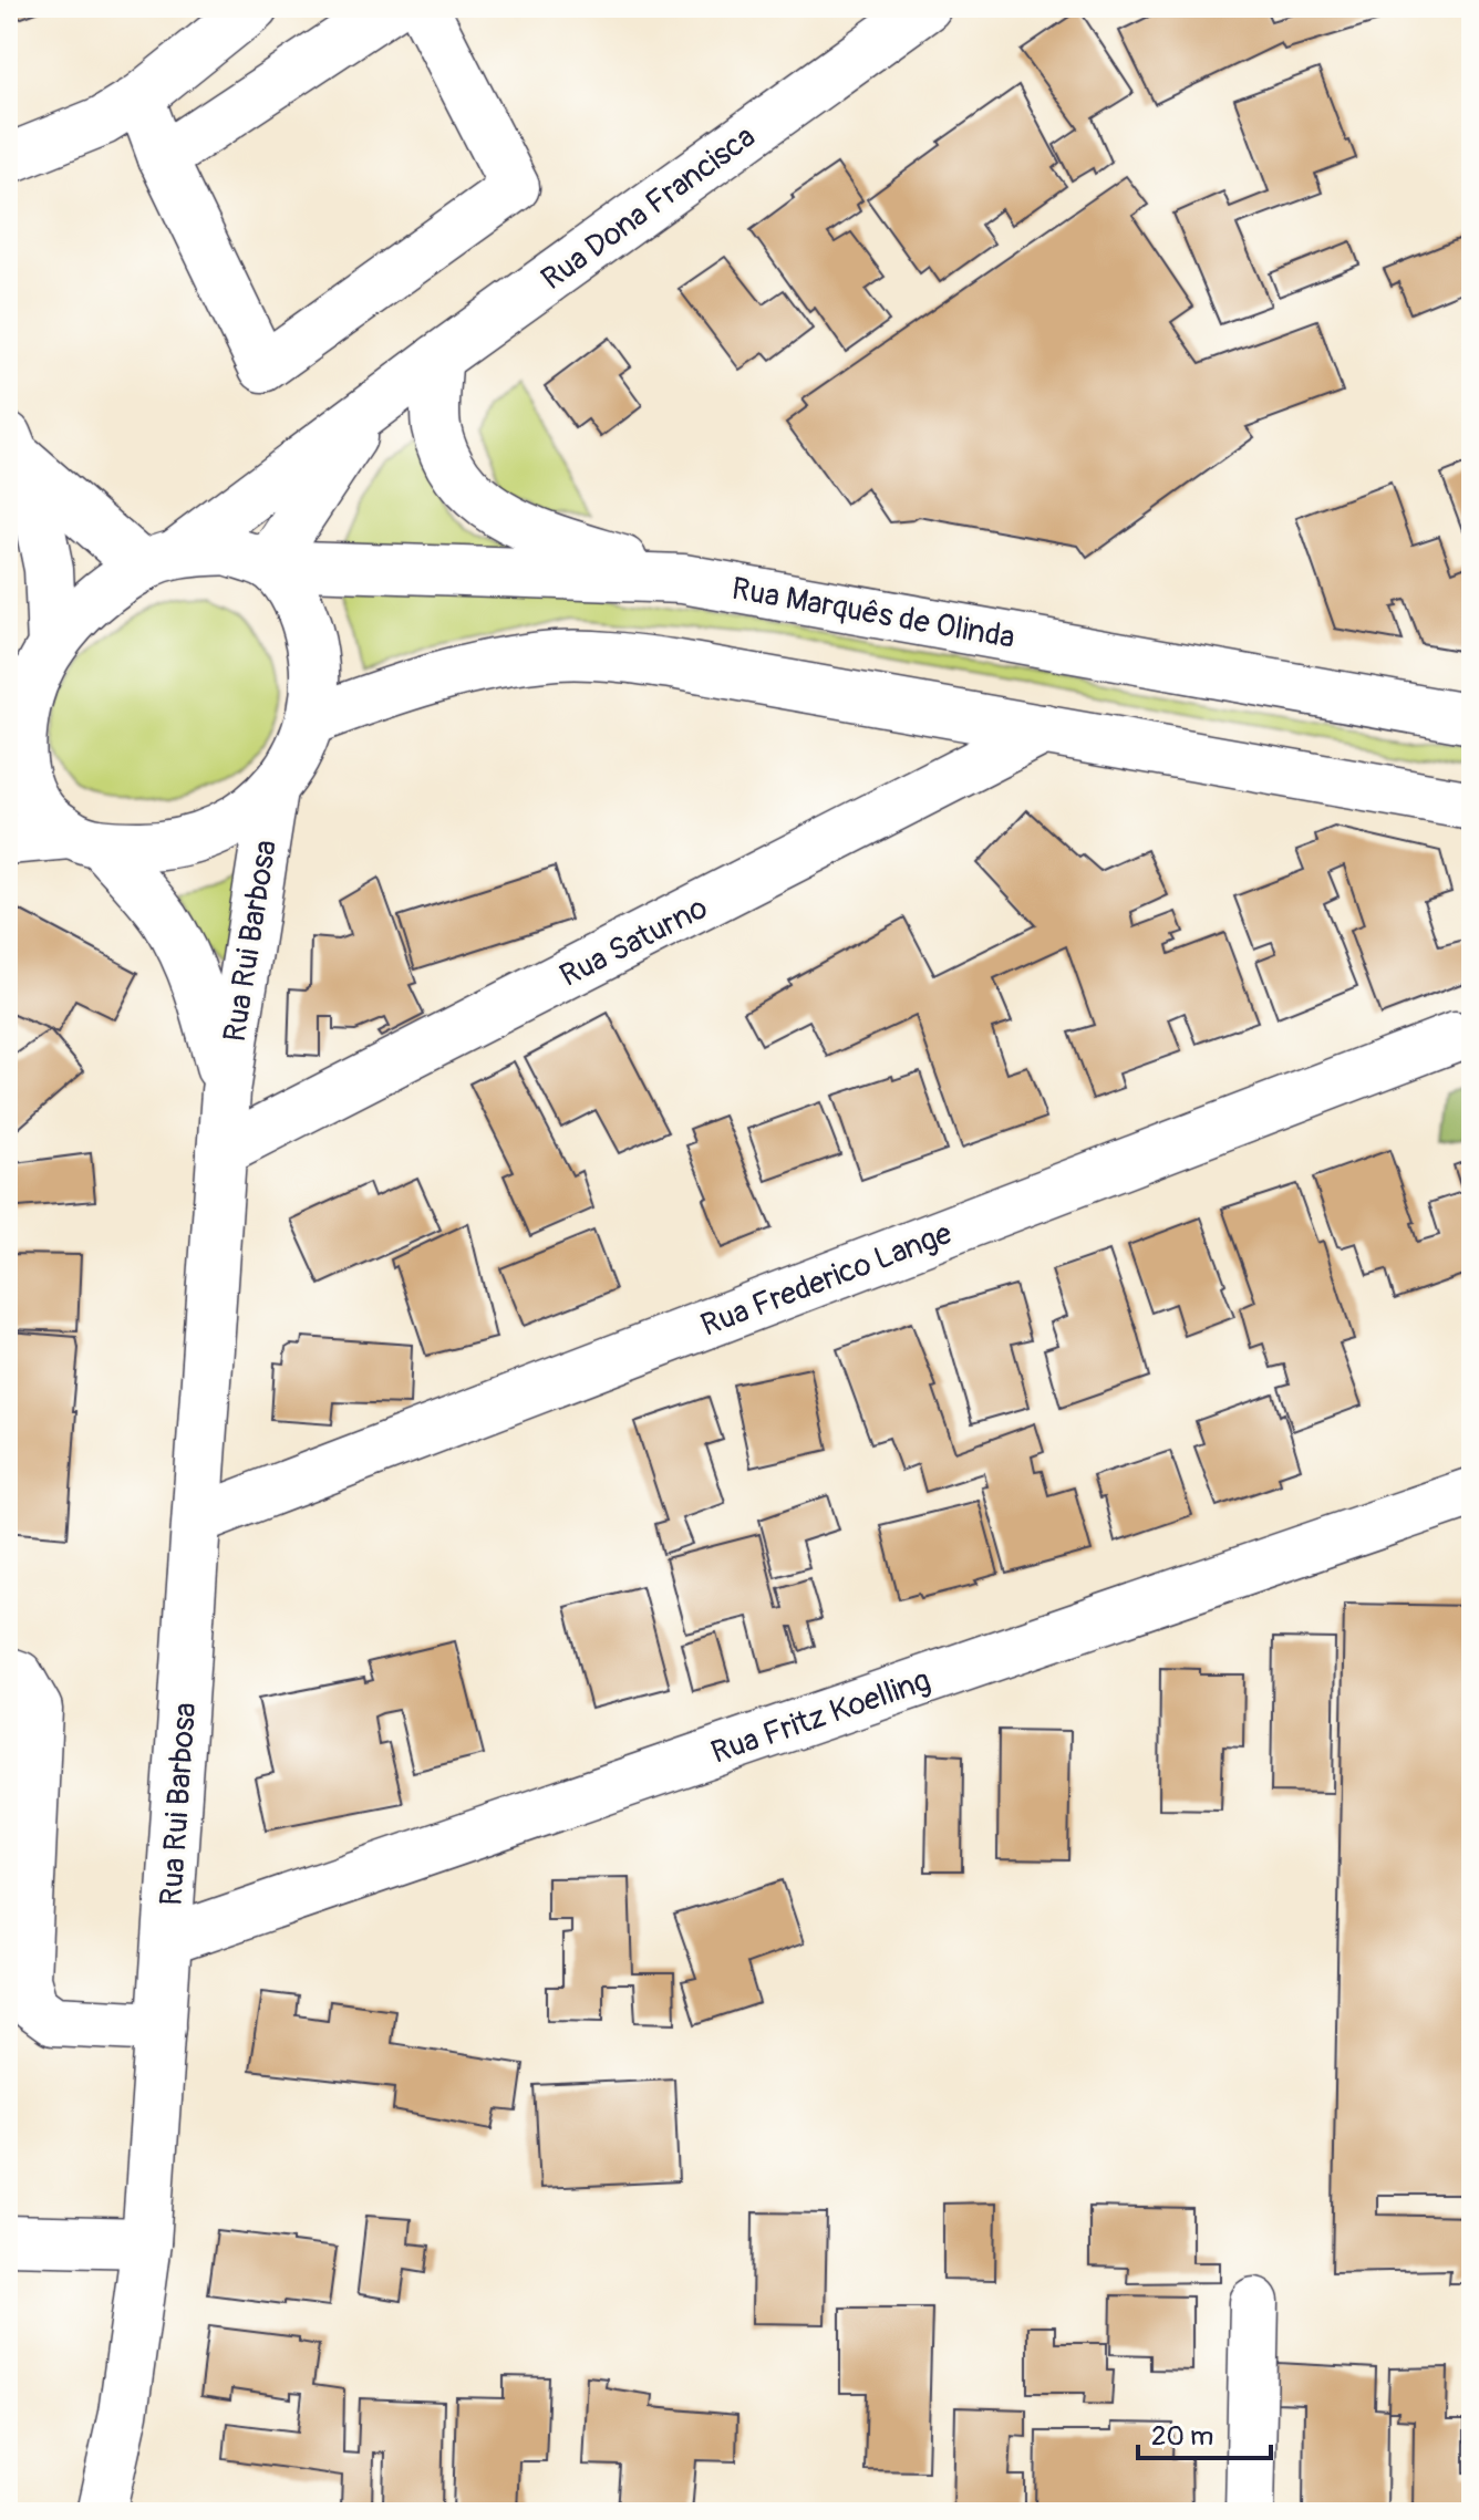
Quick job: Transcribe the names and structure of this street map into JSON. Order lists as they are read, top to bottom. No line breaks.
{"streets":{"main road":["Rua Dona Francisca","Rua Marquês de Olinda","Rua Rui Barbosa","Rua Saturno","Rua Frederico Lange","Rua Fritz Koelling"]},"crossings":[["Rua Dona Francisca","Rua Marquês de Olinda"],["Rua Dona Francisca","Rua Rui Barbosa"],["Rua Marquês de Olinda","Rua Rui Barbosa"],["Rua Rui Barbosa","Rua Saturno"],["Rua Rui Barbosa","Rua Frederico Lange"],["Rua Rui Barbosa","Rua Fritz Koelling"]],"scale_bar":"20 m"}
